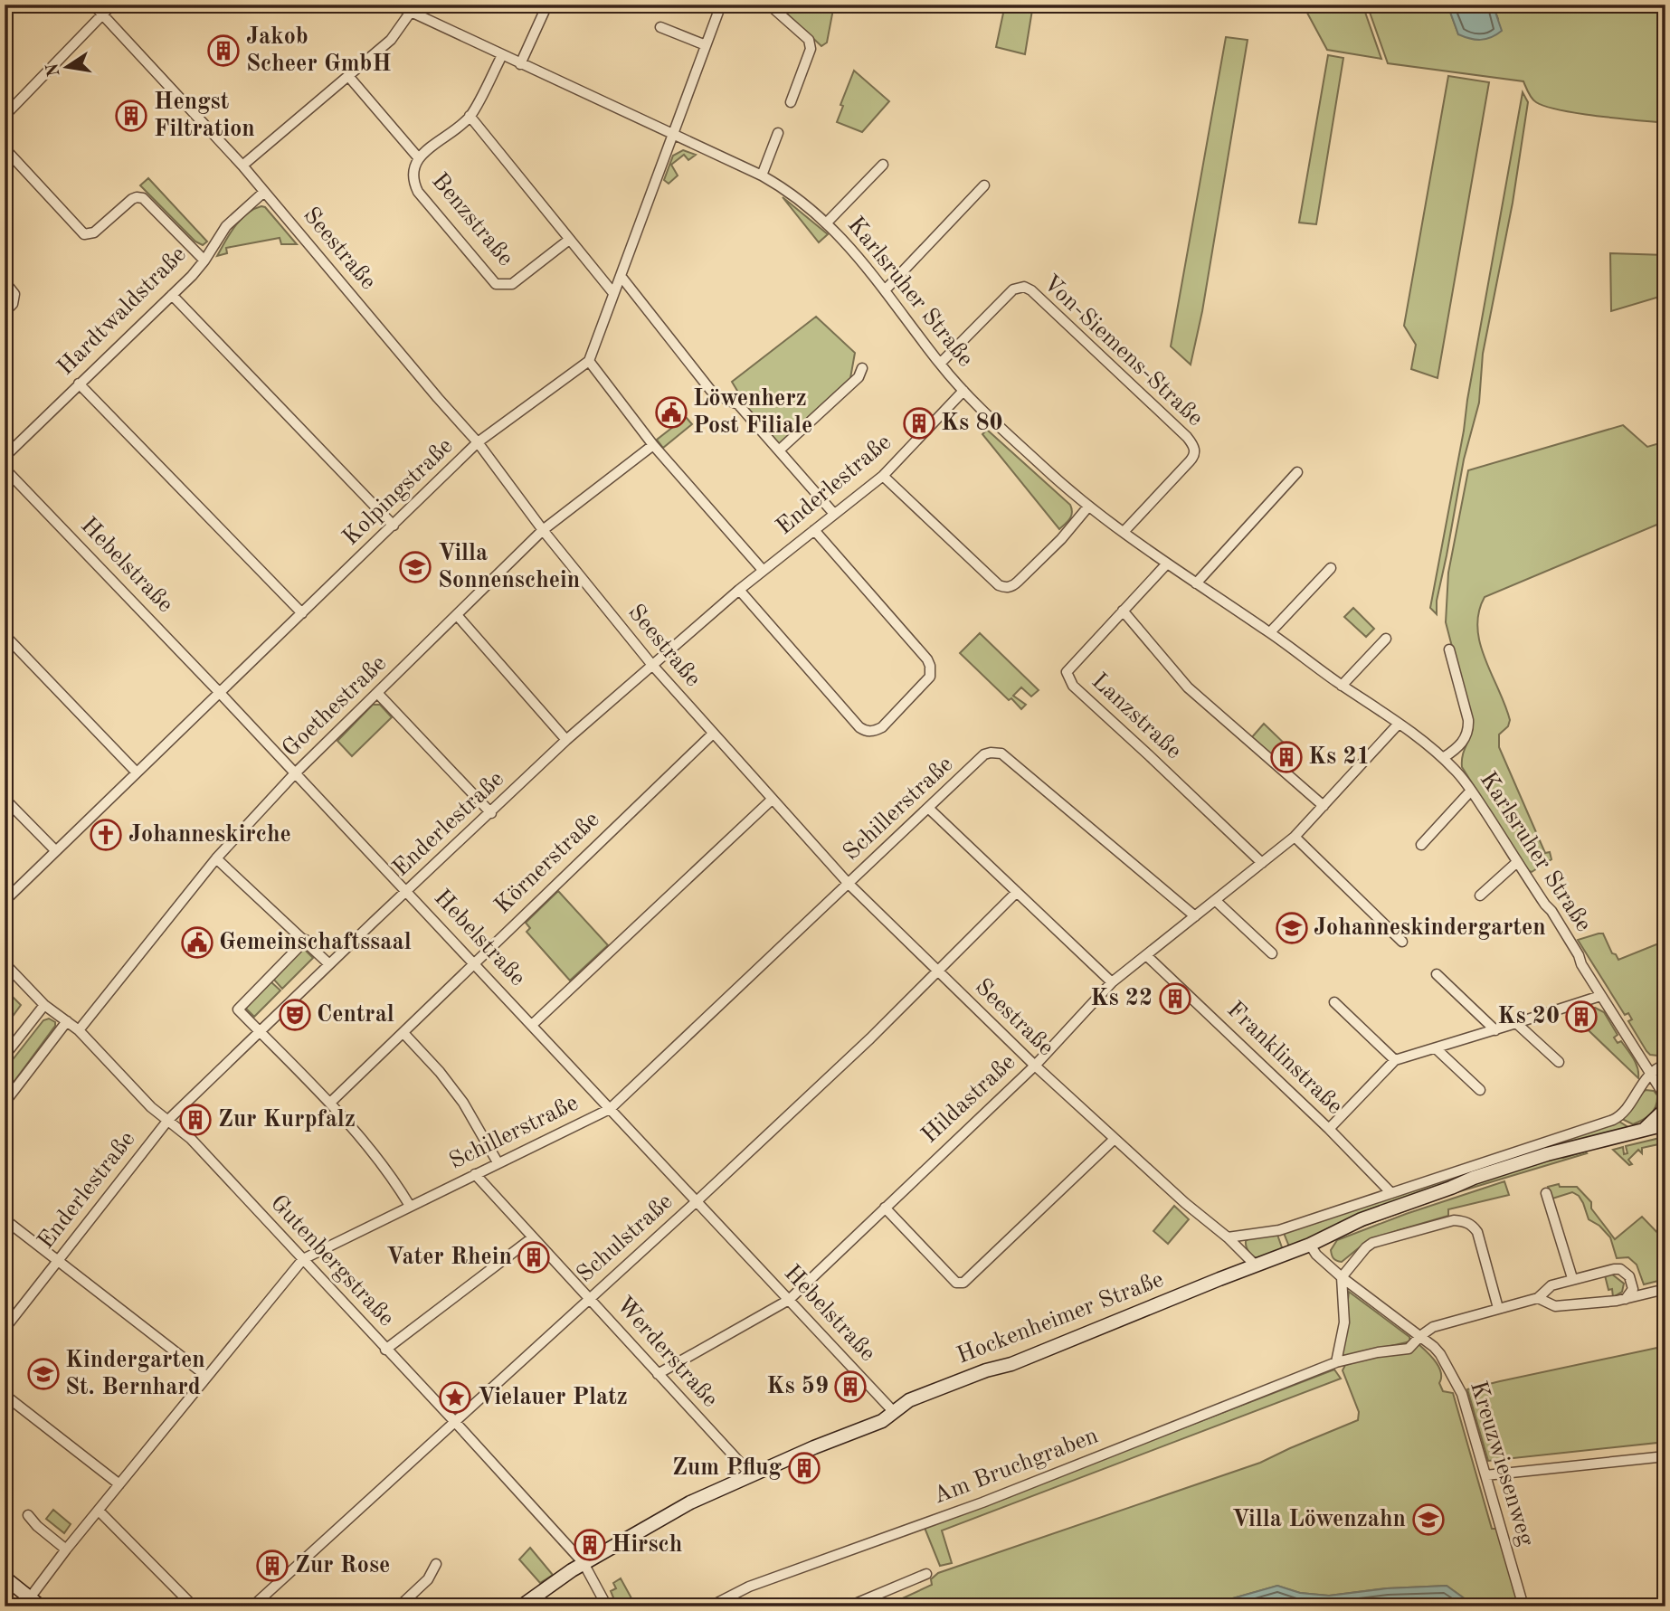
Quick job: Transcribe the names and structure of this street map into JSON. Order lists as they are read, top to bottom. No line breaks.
{"streets":{"street":["Benzstraße","Seestraße","Karlsruher Straße","Hardtwaldstraße","Von-Siemens-Straße","Enderlestraße","Kolpingstraße","Hebelstraße","Goethestraße","Lanzstraße","Schillerstraße","Körnerstraße","Franklinstraße","Hildastraße","Schulstraße","Gutenbergstraße","Hockenheimer Straße","Werderstraße","Kreuzwiesenweg","Am Bruchgraben"]},"crossings":[["Benzstraße","Karlsruher Straße"],["Seestraße","Hardtwaldstraße"],["Seestraße","Enderlestraße"],["Seestraße","Kolpingstraße"],["Seestraße","Goethestraße"],["Seestraße","Schillerstraße"],["Seestraße","Körnerstraße"],["Seestraße","Hildastraße"],["Seestraße","Schulstraße"],["Seestraße","Hockenheimer Straße"],["Karlsruher Straße","Von-Siemens-Straße"],["Karlsruher Straße","Enderlestraße"],["Karlsruher Straße","Lanzstraße"],["Karlsruher Straße","Hildastraße"],["Enderlestraße","Hebelstraße"],["Enderlestraße","Gutenbergstraße"],["Kolpingstraße","Hebelstraße"],["Hebelstraße","Goethestraße"],["Hebelstraße","Schillerstraße"],["Hebelstraße","Körnerstraße"],["Hebelstraße","Hildastraße"],["Hebelstraße","Schulstraße"],["Hebelstraße","Hockenheimer Straße"],["Goethestraße","Gutenbergstraße"],["Lanzstraße","Hildastraße"],["Schillerstraße","Hildastraße"],["Schillerstraße","Gutenbergstraße"],["Schillerstraße","Werderstraße"],["Franklinstraße","Hildastraße"],["Hildastraße","Werderstraße"],["Schulstraße","Gutenbergstraße"],["Schulstraße","Werderstraße"],["Gutenbergstraße","Hockenheimer Straße"],["Hockenheimer Straße","Werderstraße"],["Hockenheimer Straße","Kreuzwiesenweg"],["Kreuzwiesenweg","Am Bruchgraben"]],"places":{"building":["Jakob Scheer GmbH","Hengst Filtration","Ks 80","Ks 21","Ks 22","Ks 20","Zur Kurpfalz","Vater Rhein","Ks 59","Zum Pflug","Hirsch","Zur Rose"],"public building":["Löwenherz Post Filiale","Gemeinschaftssaal"],"school or university":["Villa Sonnenschein","Johanneskindergarten","Kindergarten St. Bernhard","Villa Löwenzahn"],"church":["Johanneskirche"],"theatre":["Central"],"place":["Vielauer Platz"]},"north":"left"}
